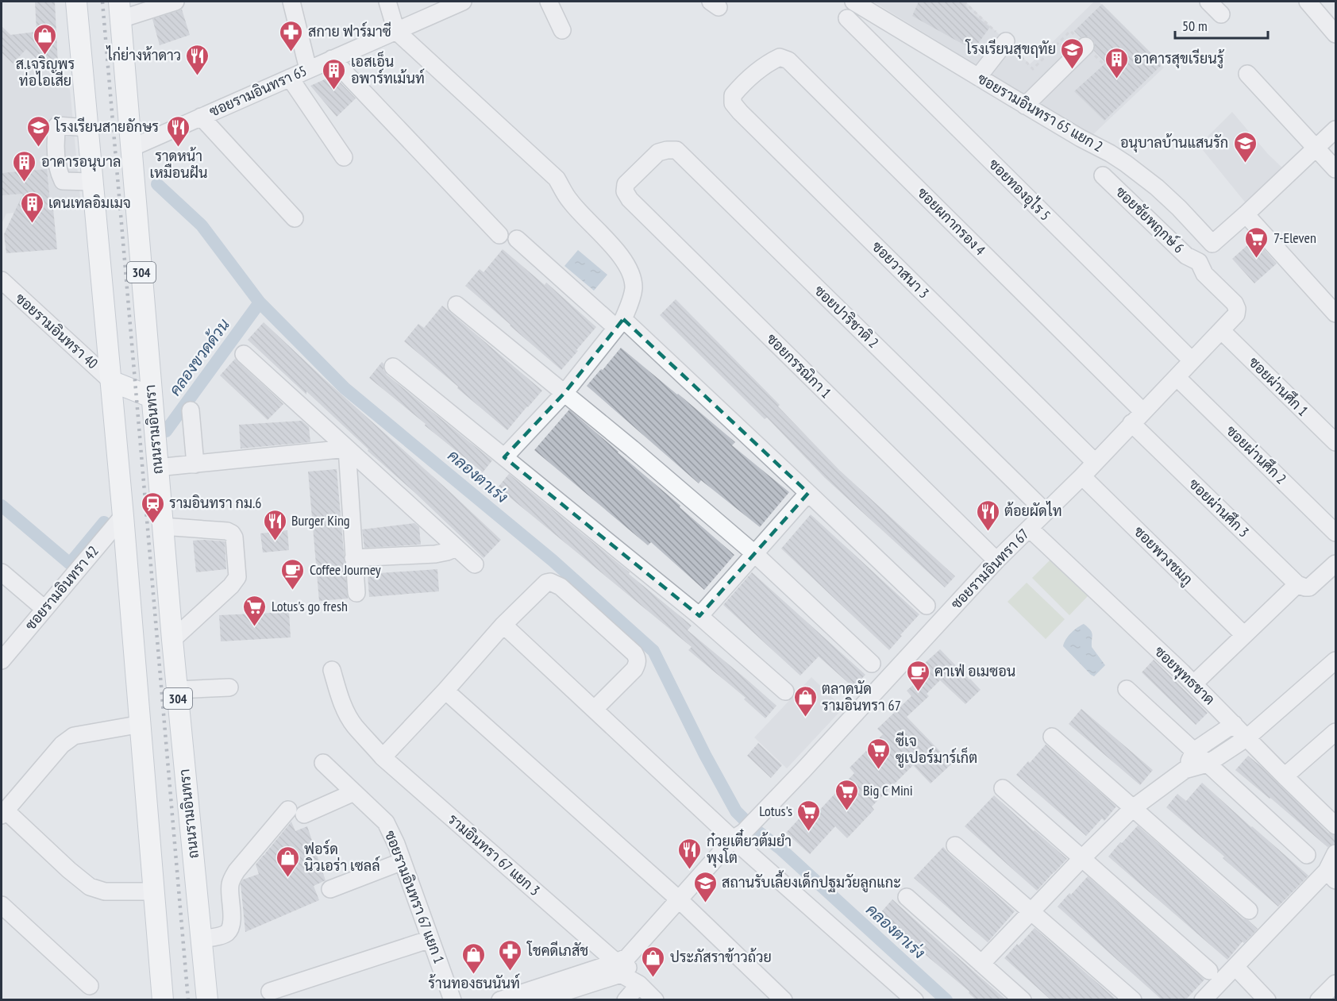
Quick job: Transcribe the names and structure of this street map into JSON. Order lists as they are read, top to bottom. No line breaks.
{"streets":{"main road":["304","ถนนรามอินทรา"],"street":["ซอยรามอินทรา 65","ซอยรามอินทรา 65 แยก 2","ซอยทองอุไร 5","ซอยชัยพฤกษ์ 6","ซอยผกากรอง 4","ซอยวาสนา 3","ซอยปาริชาติ 2","ซอยรามอินทรา 40","ซอยกรรณิกา 1","ซอยผ่านศึก 1","ซอยผ่านศึก 2","ซอยผ่านศึก 3","ซอยพวงชมภู","ซอยรามอินทรา 67","ซอยรามอินทรา 42","ซอยพุทธชาด","รามอินทรา 67 แยก 3","ซอยรามอินทรา 67 แยก 1"]},"crossings":[["ซอยรามอินทรา 65","ถนนรามอินทรา"],["ซอยทองอุไร 5","ซอยรามอินทรา 67"],["ซอยชัยพฤกษ์ 6","ซอยรามอินทรา 67"],["ซอยผกากรอง 4","ซอยวาสนา 3"],["ซอยผกากรอง 4","ซอยผ่านศึก 3"],["ซอยผกากรอง 4","ซอยรามอินทรา 67"],["ซอยวาสนา 3","ซอยรามอินทรา 67"],["ซอยปาริชาติ 2","ซอยกรรณิกา 1"],["ซอยปาริชาติ 2","ซอยรามอินทรา 67"],["ซอยกรรณิกา 1","ซอยรามอินทรา 67"],["ซอยผ่านศึก 1","ซอยรามอินทรา 67"],["ซอยผ่านศึก 2","ซอยรามอินทรา 67"],["ซอยผ่านศึก 3","ซอยรามอินทรา 67"],["ซอยพวงชมภู","ซอยรามอินทรา 67"],["ซอยรามอินทรา 67","ซอยพุทธชาด"],["ซอยรามอินทรา 67","รามอินทรา 67 แยก 3"]],"water":["คลองขวดด้วน","คลองตาเร่ง"],"places":{"pharmacy":["สกาย ฟาร์มาซี","โชคดีเภสัช"],"shop":["ส.เจริญพร ท่อไอเสีย","ตลาดนัด รามอินทรา 67","ฟอร์ด นิวเอร่า เซลล์","ร้านทองธนนันท์","ประภัสราข้าวถ้วย"],"school or university":["โรงเรียนสุขฤทัย","โรงเรียนสายอักษร","อนุบาลบ้านแสนรัก","สถานรับเลี้ยงเด็กปฐมวัยลูกแกะ"],"restaurant":["ไก่ย่างห้าดาว","ราดหน้า เหมือนฝัน","ต้อยผัดไท","Burger King","ก๋วยเตี๋ยวต้มยำ พุงโต"],"building":["อาคารสุขเรียนรู้","เอสเอ็น อพาร์ทเม้นท์","อาคารอนุบาล","เดนเทลอิมเมจ"],"supermarket":["7-Eleven","Lotus's go fresh","ซีเจ ซูเปอร์มาร์เก็ต","Big C Mini","Lotus's"],"station":["รามอินทรา กม.6"],"cafe":["Coffee Journey","คาเฟ่ อเมซอน"]},"scale_bar":"50 m"}
